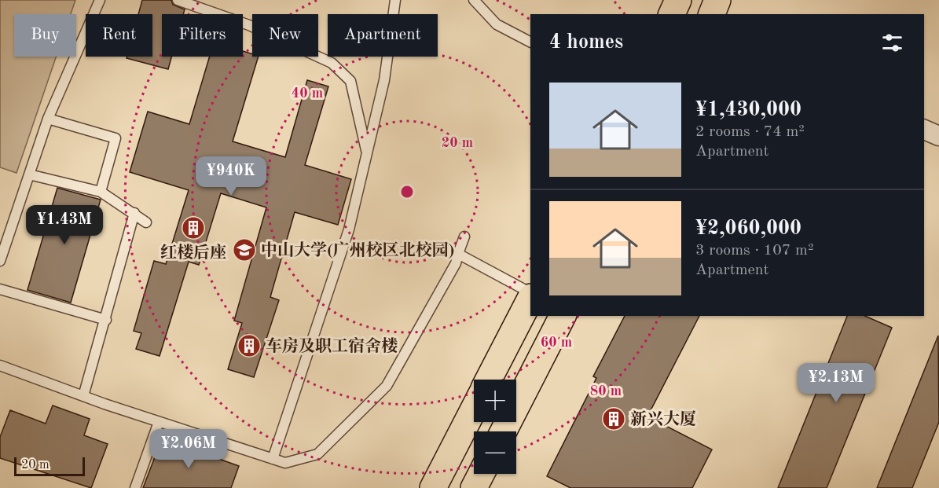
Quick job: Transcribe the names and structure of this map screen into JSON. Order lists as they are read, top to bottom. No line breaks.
{"places":{"building":["红楼后座","车房及职工宿舍楼","新兴大厦"],"school or university":["中山大学(广州校区北校园)"]},"scale_bar":"20 m","page":{"chip":["Buy","Rent","Filters","New","Apartment"],"heading":"4 homes","list":[{"name":"¥1,430,000","note":"2 rooms · 74 m² · Apartment"},{"name":"¥2,060,000","note":"3 rooms · 107 m² · Apartment"}],"price":["¥940K","¥1.43M","¥2.13M","¥2.06M"],"map_buttons":["+","−"],"scale":"20 m"},"rings":["40 m","20 m","60 m","80 m"]}
